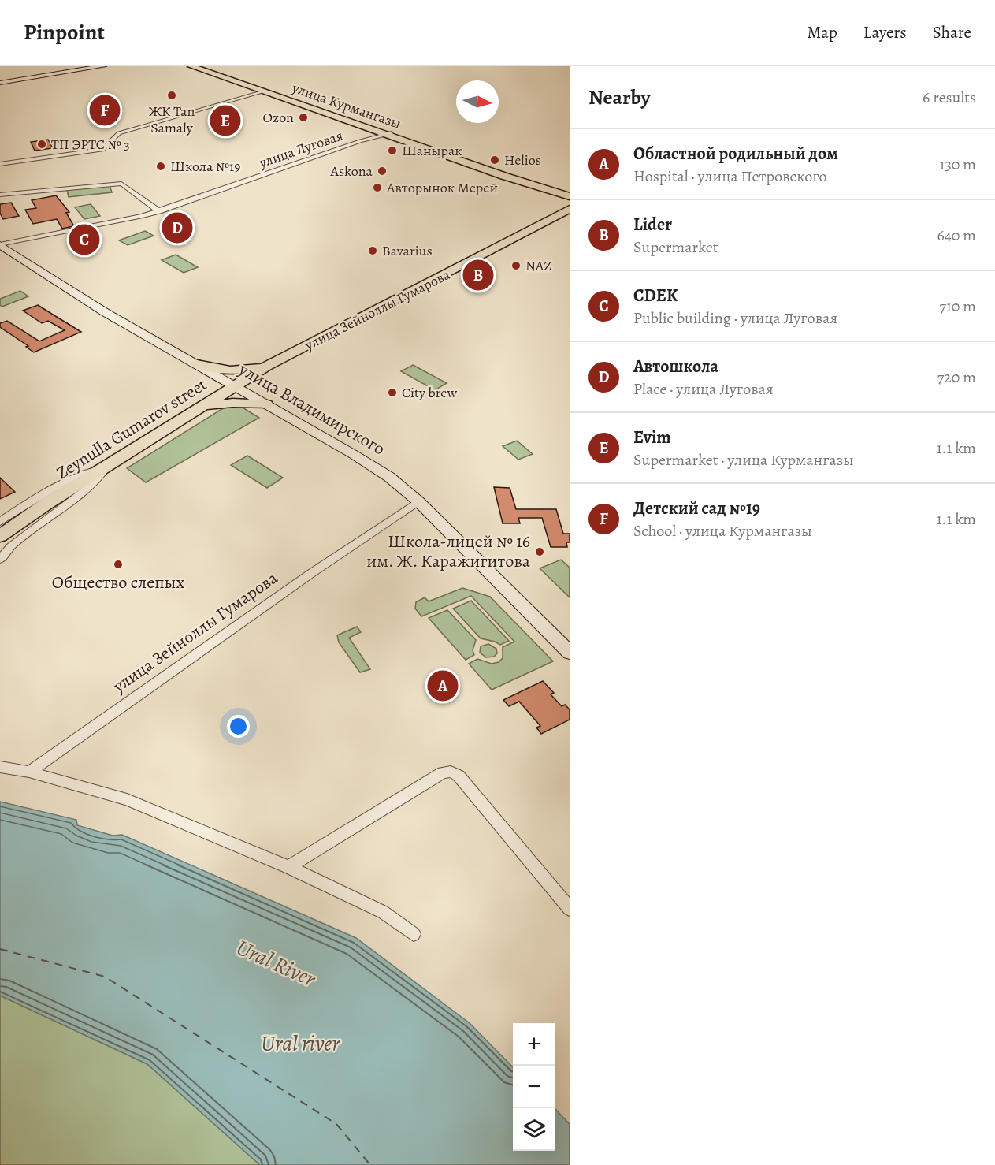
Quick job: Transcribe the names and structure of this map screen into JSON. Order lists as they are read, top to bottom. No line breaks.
{"streets":{"main road":["улица Курмангазы","улица Зейноллы Гумарова","Zeynulla Gumarov street"],"street":["улица Луговая","улица Владимирского"]},"crossings":[["улица Курмангазы","улица Луговая"],["улица Луговая","улица Владимирского"],["улица Зейноллы Гумарова","улица Владимирского"],["улица Зейноллы Гумарова","Zeynulla Gumarov street"],["улица Владимирского","Zeynulla Gumarov street"]],"water":["Ural River","Ural river"],"places":["ЖК Tan Samaly","Ozon","ТП ЭРТС № 3","Шанырак","Helios","Школа №19","Askona","Авторынок Мерей","Bavarius","NAZ","City brew","Школа-лицей № 16 им. Ж. Каражигитова","Общество слепых"],"north":"right","page":{"header":"Pinpoint","nav":["Map","Layers","Share"],"heading":["Nearby","6 results"],"pins":["F","E","D","C","B","A"],"list":[{"mark":"A","name":"Областной родильный дом","note":"Hospital · улица Петровского","value":"130 m"},{"mark":"B","name":"Lider","note":"Supermarket","value":"640 m"},{"mark":"C","name":"CDEK","note":"Public building · улица Луговая","value":"710 m"},{"mark":"D","name":"Автошкола","note":"Place · улица Луговая","value":"720 m"},{"mark":"E","name":"Evim","note":"Supermarket · улица Курмангазы","value":"1.1 km"},{"mark":"F","name":"Детский сад №19","note":"School · улица Курмангазы","value":"1.1 km"}],"map_buttons":["+","−"]}}
